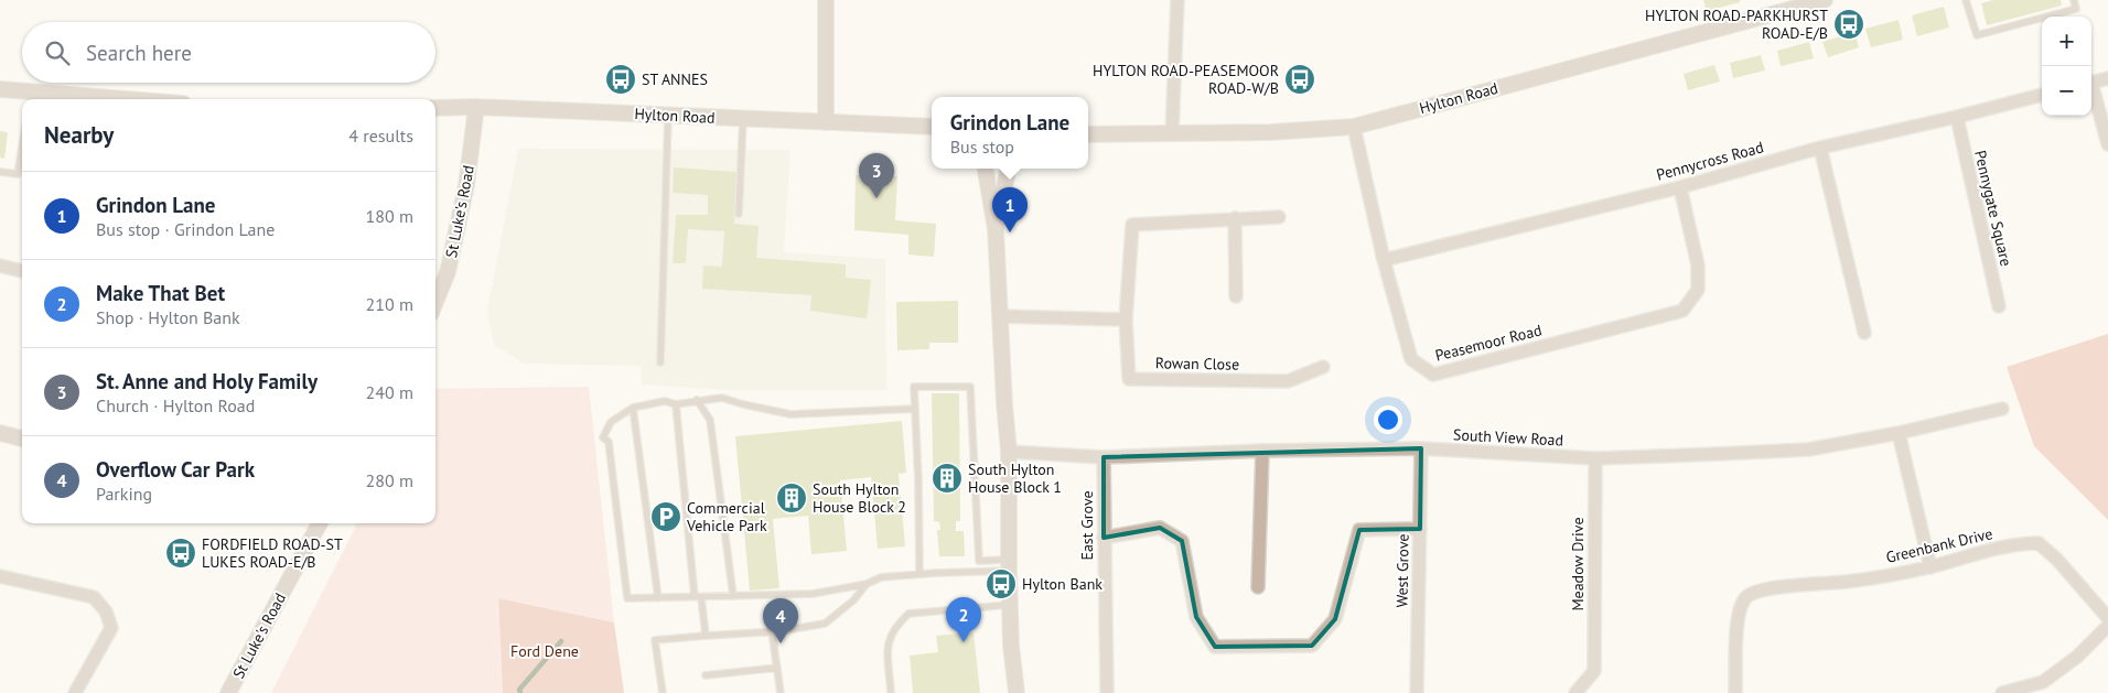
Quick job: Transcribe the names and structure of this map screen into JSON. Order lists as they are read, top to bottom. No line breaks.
{"streets":{"street":["Hylton Road","Pennycross Road","Pennygate Square","St Luke's Road","Peasemoor Road","Rowan Close","South View Road","East Grove","Greenbank Drive","Meadow Drive","West Grove"]},"crossings":[["Hylton Road","St Luke's Road"],["Hylton Road","Peasemoor Road"],["Pennycross Road","Pennygate Square"],["Pennycross Road","Peasemoor Road"],["South View Road","East Grove"],["South View Road","Meadow Drive"],["South View Road","West Grove"]],"parks":["Ford Dene"],"places":{"bus stop":["HYLTON ROAD-PARKHURST ROAD-E/B","ST ANNES","HYLTON ROAD-PEASEMOOR ROAD-W/B","FORDFIELD ROAD-ST LUKES ROAD-E/B","Hylton Bank"],"building":["South Hylton House Block 1","South Hylton House Block 2"],"parking":["Commercial Vehicle Park"]},"page":{"map_buttons":["+","−"],"search":"Search here","popup":["Grindon Lane","Bus stop"],"heading":["Nearby","4 results"],"pins":["3","1","2","4"],"list":[{"mark":"1","name":"Grindon Lane","note":"Bus stop · Grindon Lane","value":"180 m"},{"mark":"2","name":"Make That Bet","note":"Shop · Hylton Bank","value":"210 m"},{"mark":"3","name":"St. Anne and Holy Family","note":"Church · Hylton Road","value":"240 m"},{"mark":"4","name":"Overflow Car Park","note":"Parking","value":"280 m"}]}}
